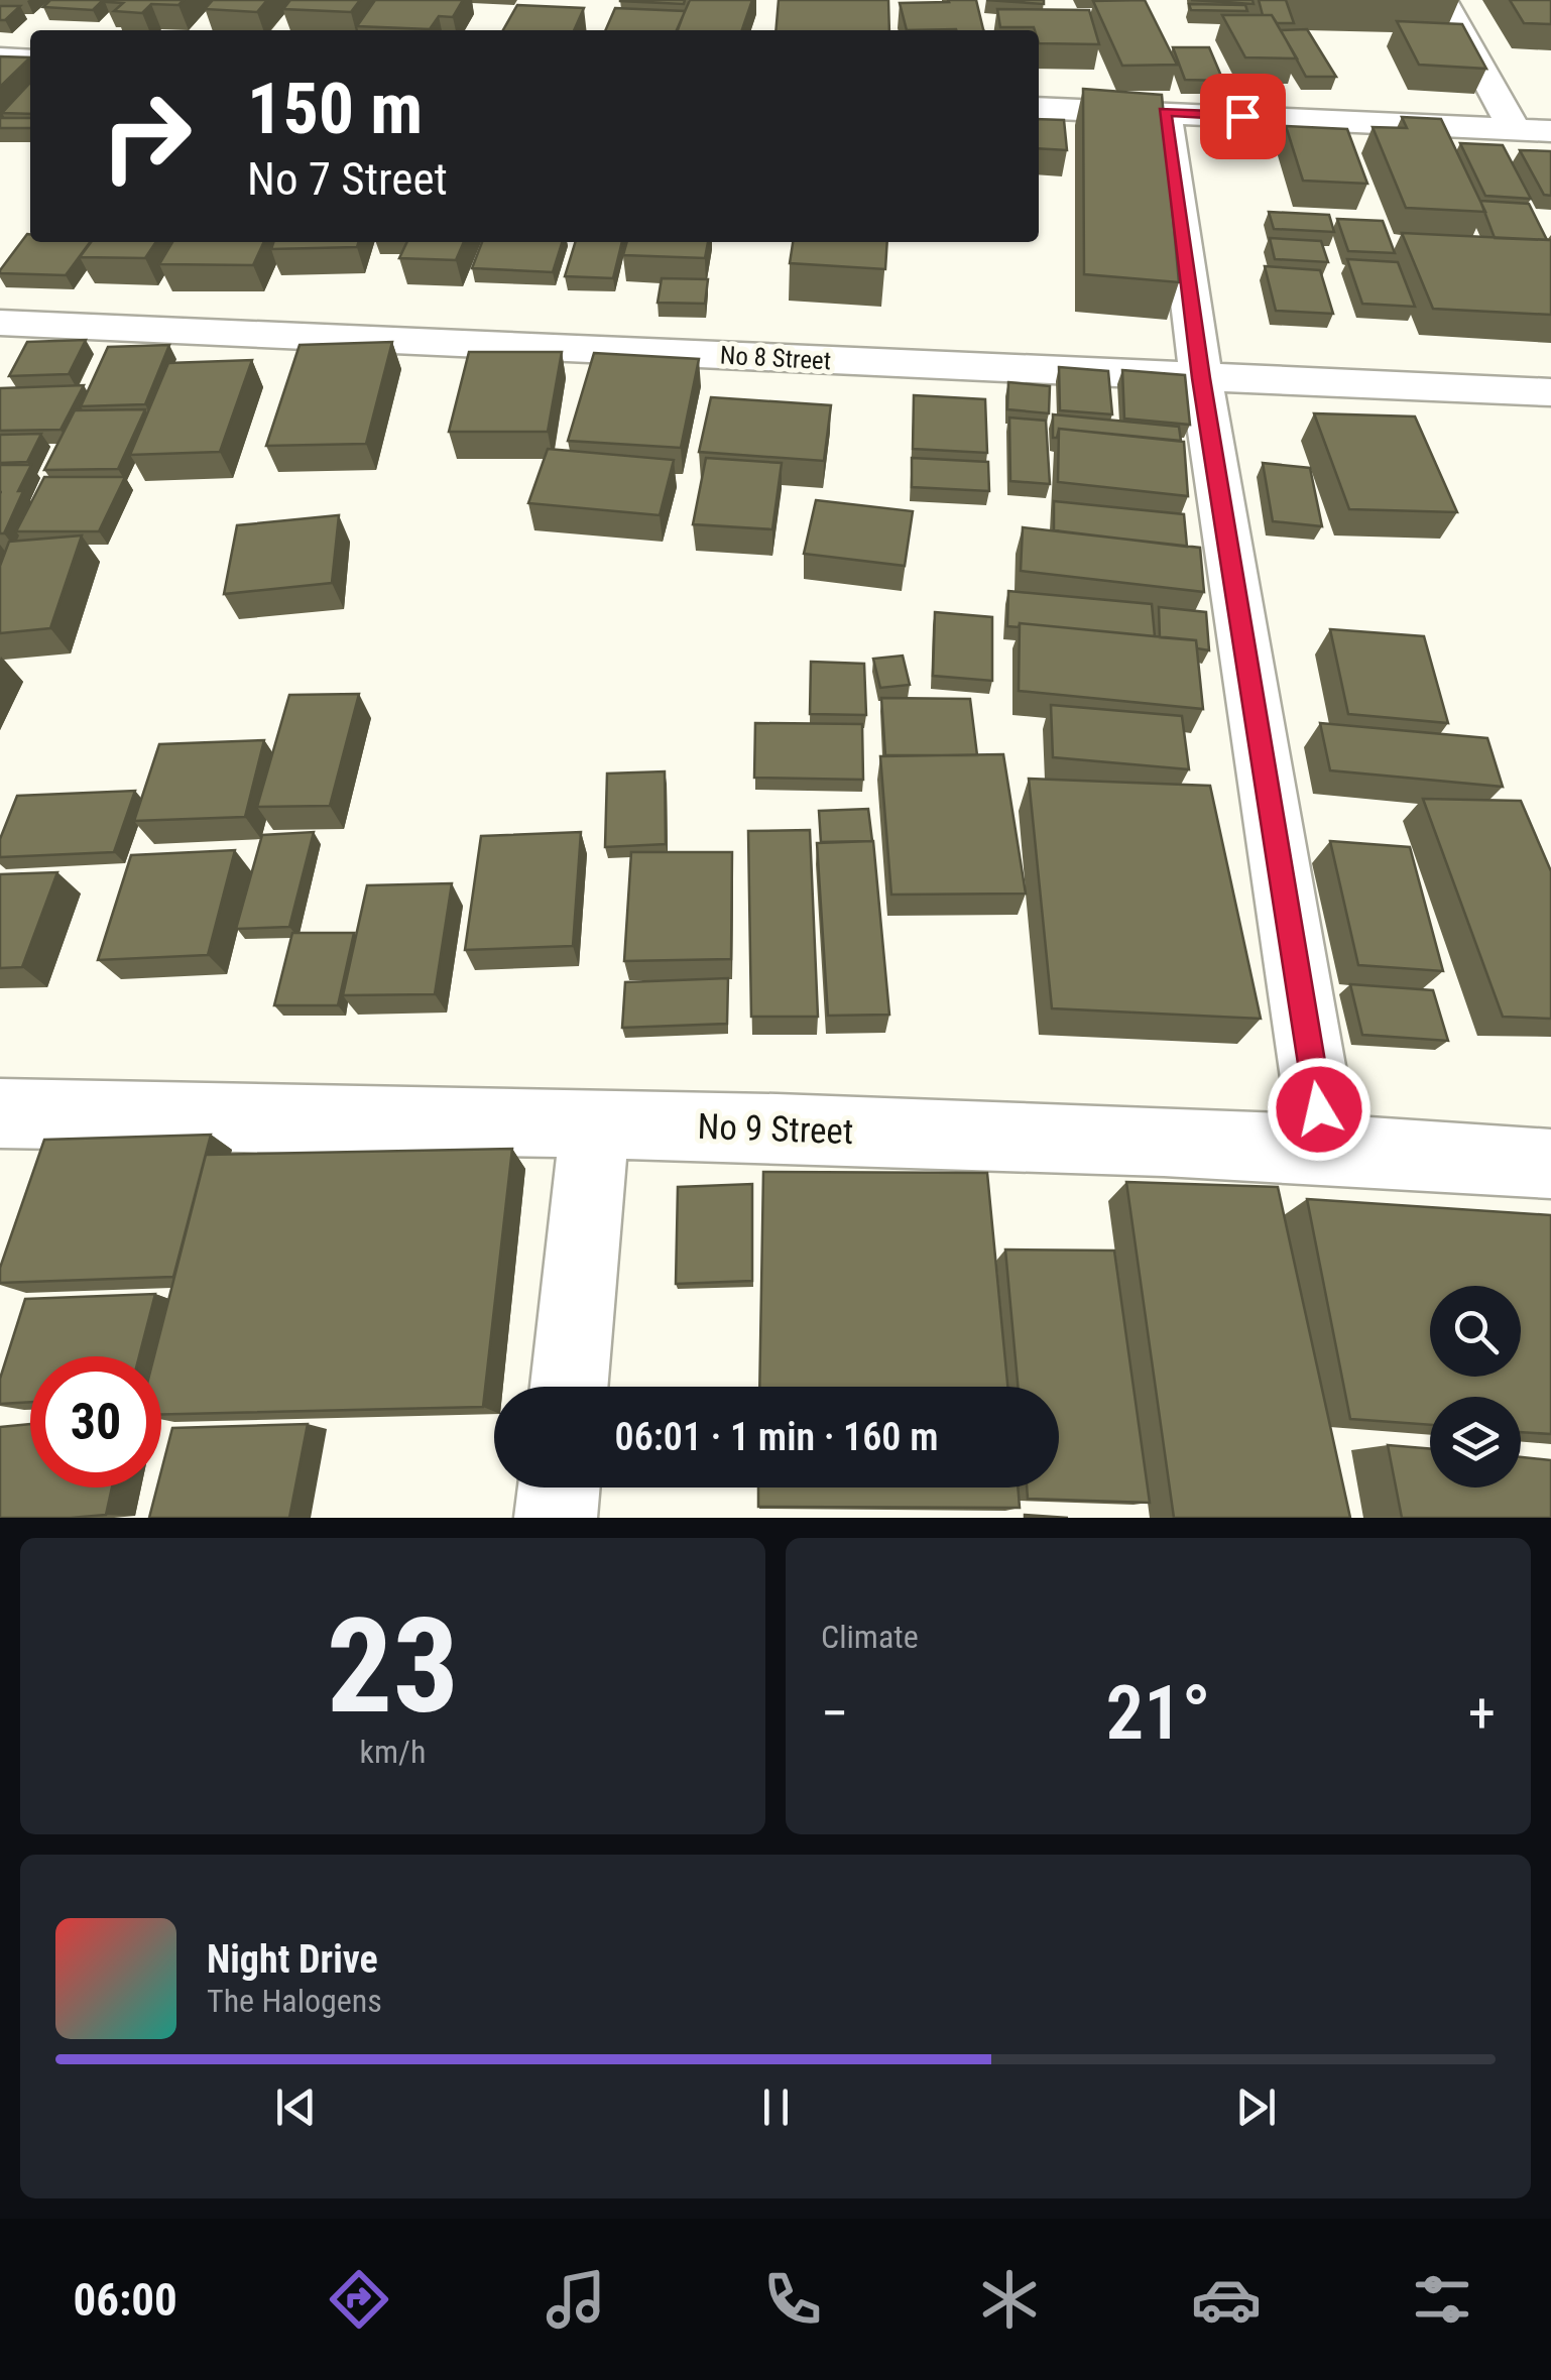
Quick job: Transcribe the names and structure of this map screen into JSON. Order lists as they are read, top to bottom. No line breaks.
{"streets":{"street":["No 8 Street","No 9 Street"]},"page":{"turn":["150 m","No 7 Street"],"limit":"30","trip":"06:01 · 1 min · 160 m","tile":[["23","km/h"],"Climate"],"heat":["−","21°","+"],"song":["Night Drive","The Halogens"],"tabs":"06:00"}}
